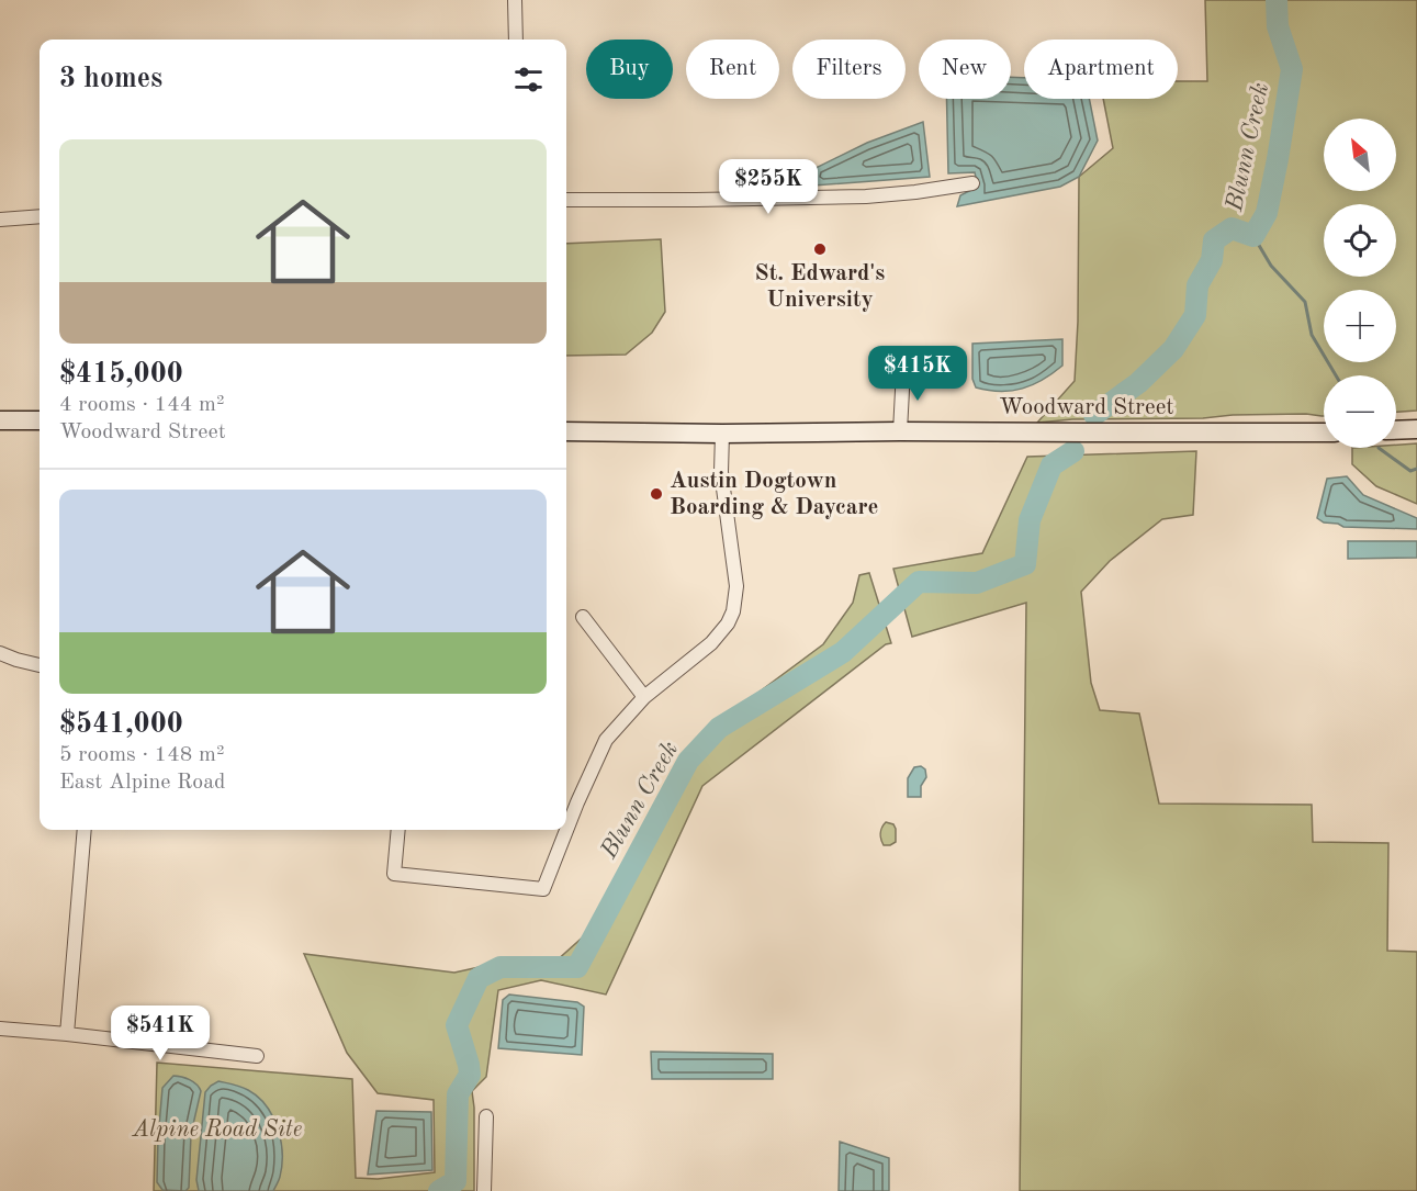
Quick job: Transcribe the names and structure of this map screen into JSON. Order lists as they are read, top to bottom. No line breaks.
{"streets":{"street":["Woodward Street"]},"water":["Blunn Creek"],"parks":["Alpine Road Site"],"places":["St. Edward's University","Austin Dogtown Boarding & Daycare"],"north":"top left","page":{"chip":["Buy","Rent","Filters","New","Apartment"],"heading":"3 homes","map_buttons":["+","−"],"list":[{"name":"$415,000","note":"4 rooms · 144 m² · Woodward Street"},{"name":"$541,000","note":"5 rooms · 148 m² · East Alpine Road"}],"price":["$255K","$415K","$541K"]}}
